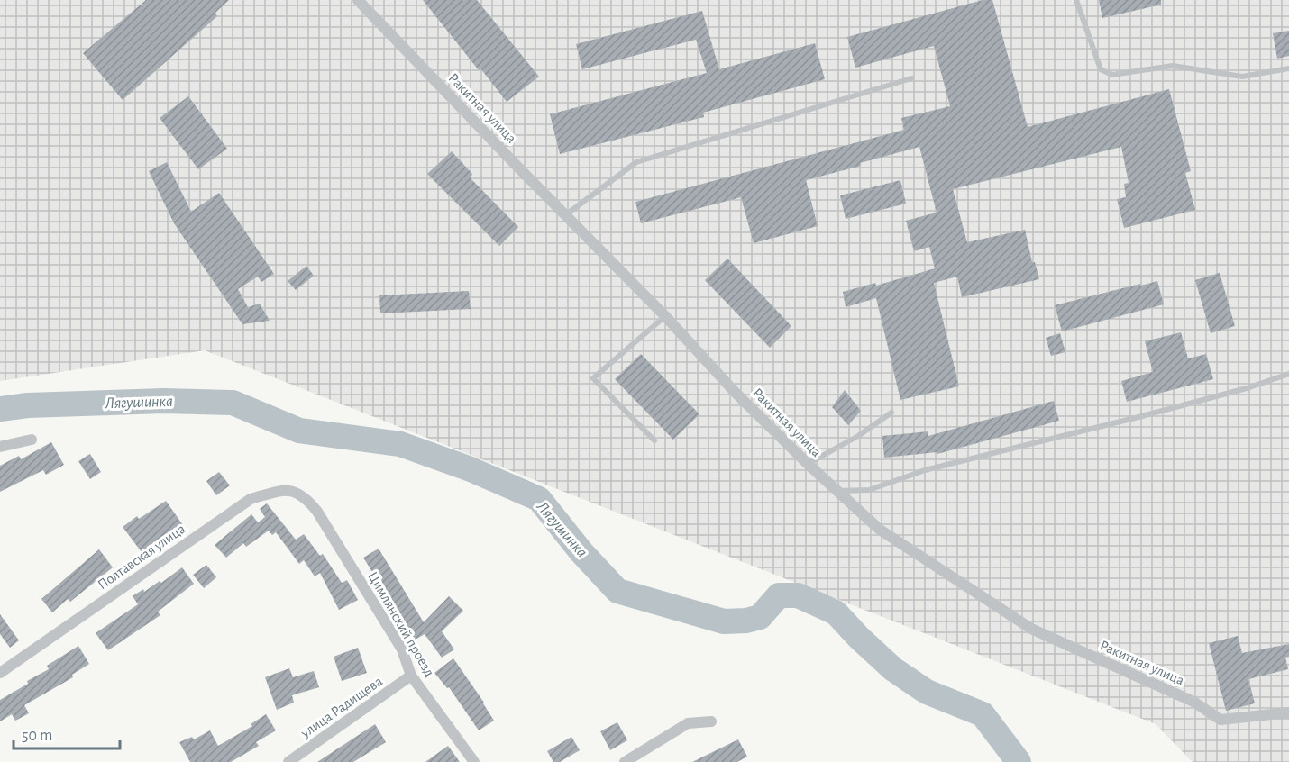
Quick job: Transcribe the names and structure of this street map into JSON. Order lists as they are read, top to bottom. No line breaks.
{"streets":{"street":["Ракитная улица","Полтавская улица","Цимлянский проезд","улица Радищева"]},"crossings":[["Полтавская улица","Цимлянский проезд"],["Цимлянский проезд","улица Радищева"]],"water":["Лягушинка"],"scale_bar":"50 m"}
